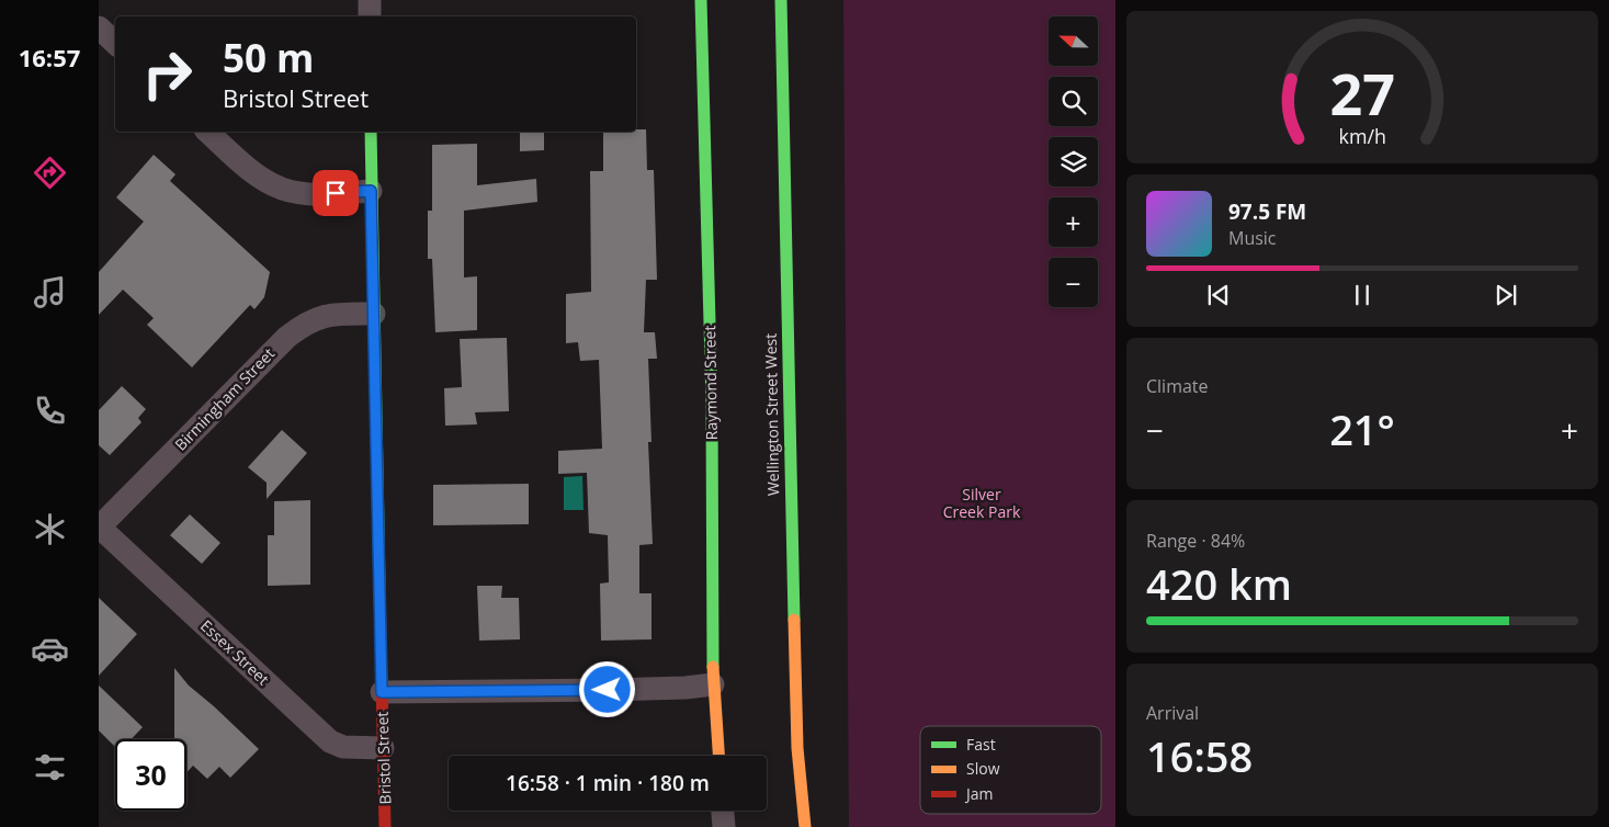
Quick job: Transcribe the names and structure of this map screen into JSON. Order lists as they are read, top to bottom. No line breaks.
{"streets":{"street":["Raymond Street","Birmingham Street","Wellington Street West","Essex Street","Bristol Street"]},"crossings":[["Birmingham Street","Essex Street"],["Birmingham Street","Bristol Street"],["Essex Street","Bristol Street"]],"parks":["Silver Creek Park"],"legend":["Fast","Slow","Jam"],"north":"left","page":{"tabs":"16:57","map_buttons":["+","−"],"turn":["50 m","Bristol Street"],"song":["97.5 FM","Music"],"tile":["Climate",["Range · 84%","420 km"],["Arrival","16:58"]],"heat":["−","21°","+"],"limit":"30","trip":"16:58 · 1 min · 180 m","gauge":["27","km/h"]}}
